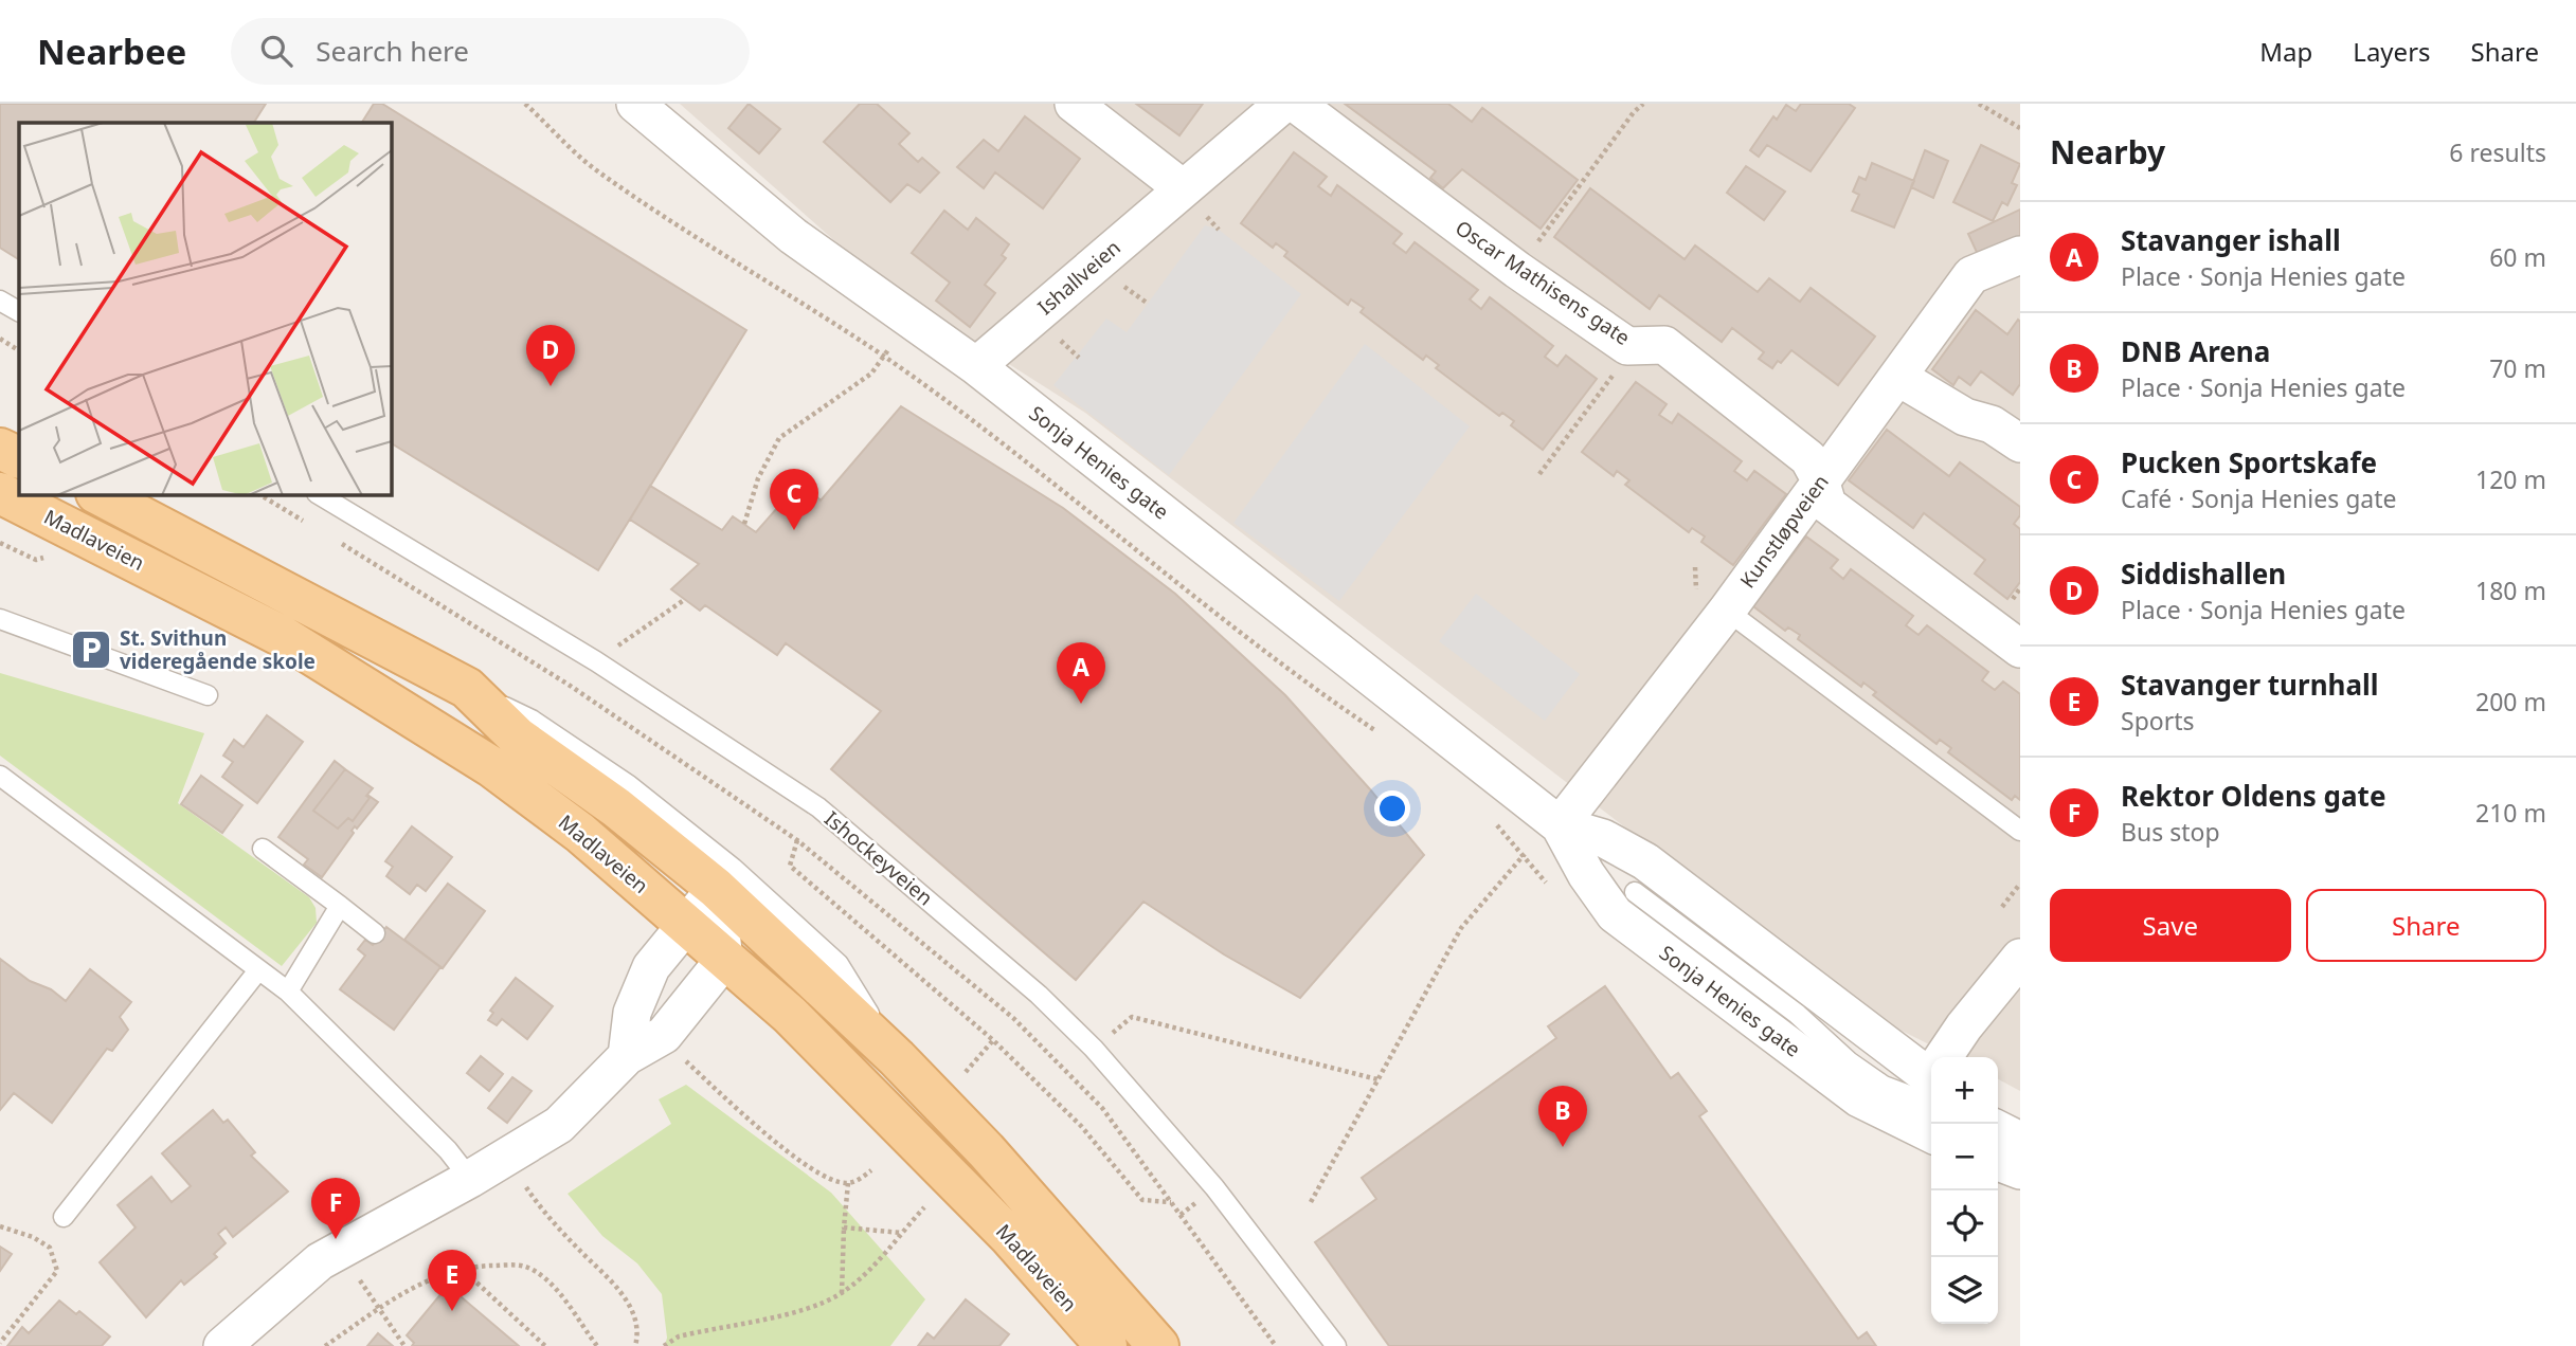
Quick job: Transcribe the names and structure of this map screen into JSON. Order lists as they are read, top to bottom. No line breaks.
{"streets":{"main road":["Madlaveien"],"street":["Ishallveien","Oscar Mathisens gate","Sonja Henies gate","Kunstløpveien"],"lane":["Ishockeyveien"]},"crossings":[["Ishallveien","Sonja Henies gate"],["Oscar Mathisens gate","Kunstløpveien"],["Sonja Henies gate","Kunstløpveien"]],"places":{"parking":["St. Svithun videregående skole"]},"page":{"header":"Nearbee","search":"Search here","nav":["Map","Layers","Share"],"heading":["Nearby","6 results"],"list":[{"mark":"A","name":"Stavanger ishall","note":"Place · Sonja Henies gate","value":"60 m"},{"mark":"B","name":"DNB Arena","note":"Place · Sonja Henies gate","value":"70 m"},{"mark":"C","name":"Pucken Sportskafe","note":"Café · Sonja Henies gate","value":"120 m"},{"mark":"D","name":"Siddishallen","note":"Place · Sonja Henies gate","value":"180 m"},{"mark":"E","name":"Stavanger turnhall","note":"Sports","value":"200 m"},{"mark":"F","name":"Rektor Oldens gate","note":"Bus stop","value":"210 m"}],"pins":["D","C","A","B","F","E"],"buttons":["Save","Share"],"map_buttons":["+","−"]}}
